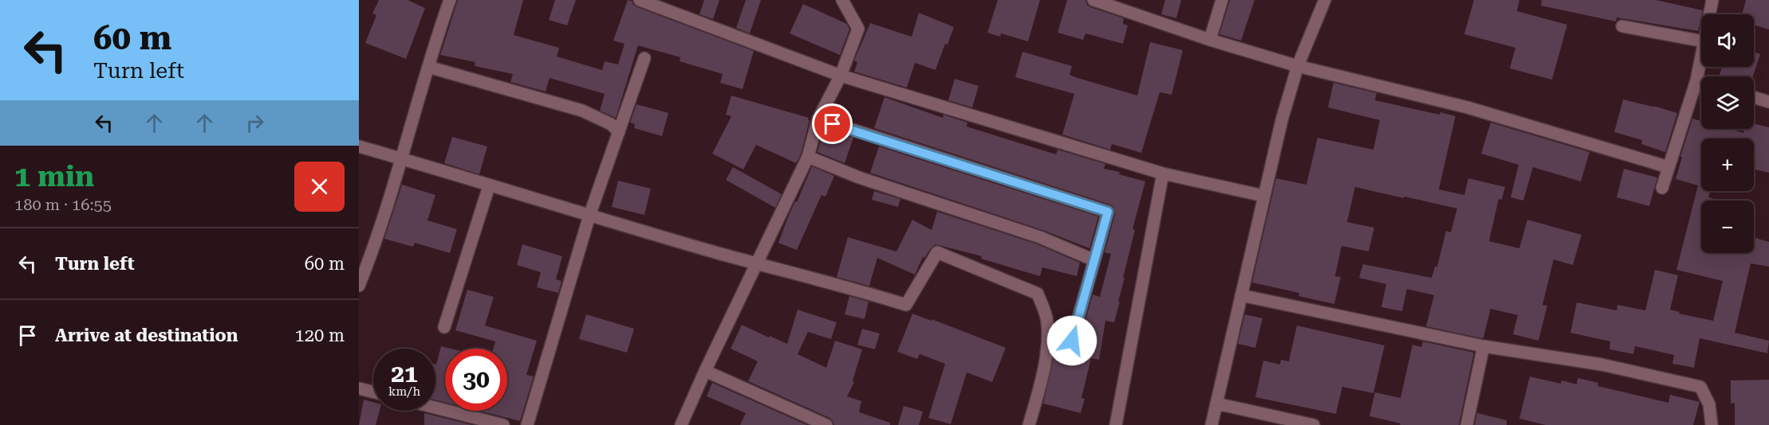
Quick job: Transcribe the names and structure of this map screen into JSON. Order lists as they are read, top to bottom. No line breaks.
{"page":{"turn":["60 m","Turn left"],"map_buttons":["+","−"],"heading":["1 min","180 m · 16:55"],"list":[{"name":"Turn left","value":"60 m"},{"name":"Arrive at destination","value":"120 m"}],"speed":"21 km/h","limit":"30"}}
